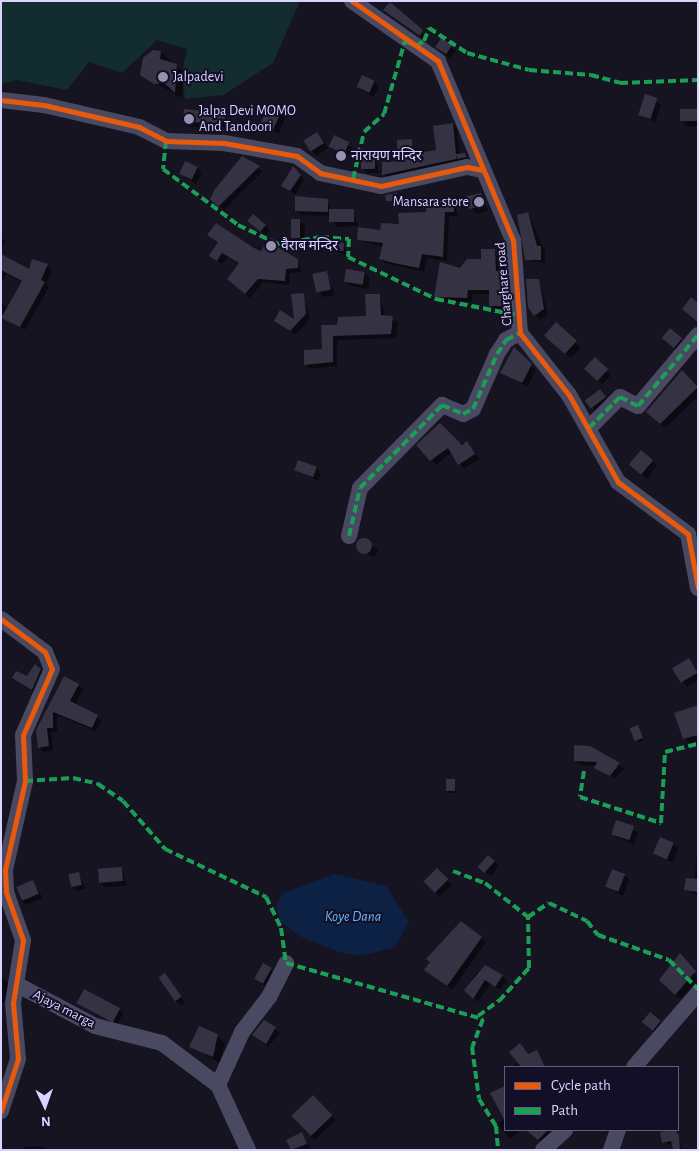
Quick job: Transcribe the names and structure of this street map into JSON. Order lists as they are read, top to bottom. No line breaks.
{"streets":{"street":["Charghare road","Ajaya marga"]},"water":["Koye Dana"],"places":["Jalpadevi","Jalpa Devi MOMO And Tandoori","नारायण मन्दिर","Mansara store","वैराब मन्दिर"],"legend":["Cycle path","Path"],"north":"bottom"}
